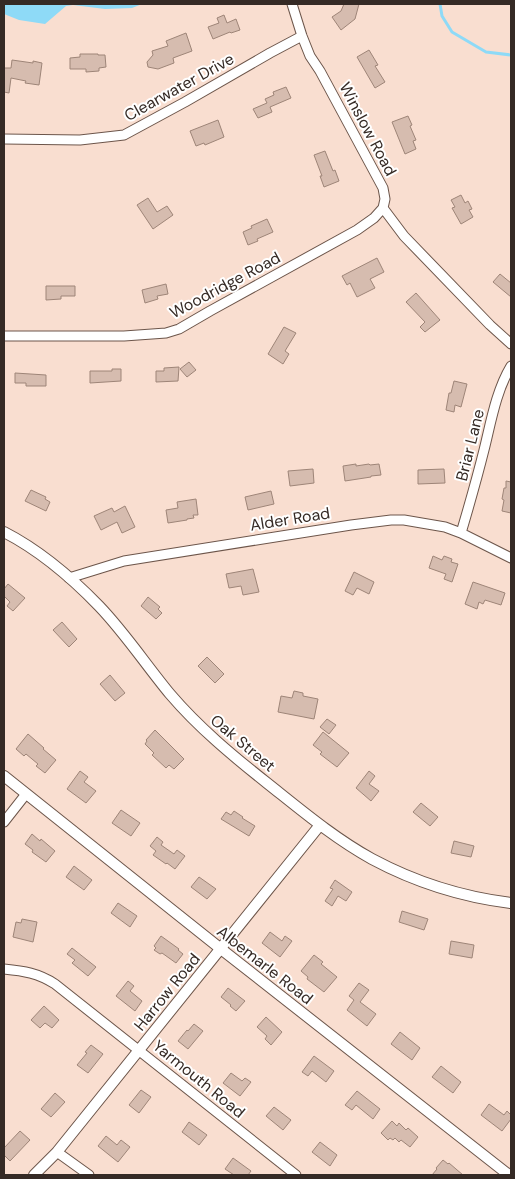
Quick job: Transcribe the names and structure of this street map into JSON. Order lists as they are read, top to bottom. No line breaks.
{"streets":{"street":["Clearwater Drive","Winslow Road","Woodridge Road","Briar Lane","Alder Road","Oak Street","Albemarle Road","Harrow Road","Yarmouth Road"]},"crossings":[["Clearwater Drive","Winslow Road"],["Winslow Road","Woodridge Road"],["Briar Lane","Alder Road"],["Alder Road","Oak Street"],["Oak Street","Harrow Road"],["Albemarle Road","Harrow Road"],["Harrow Road","Yarmouth Road"]]}
